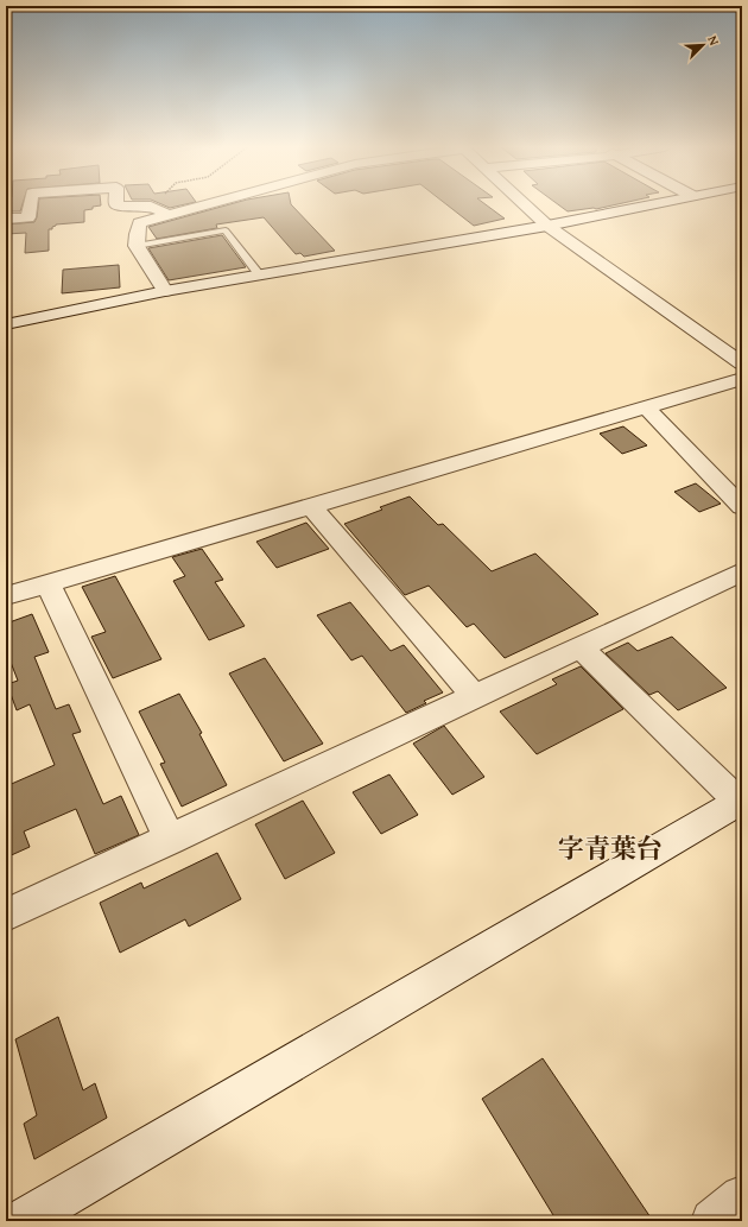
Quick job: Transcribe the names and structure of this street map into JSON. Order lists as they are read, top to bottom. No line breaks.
{"districts":["字青葉台"],"north":"top right"}
